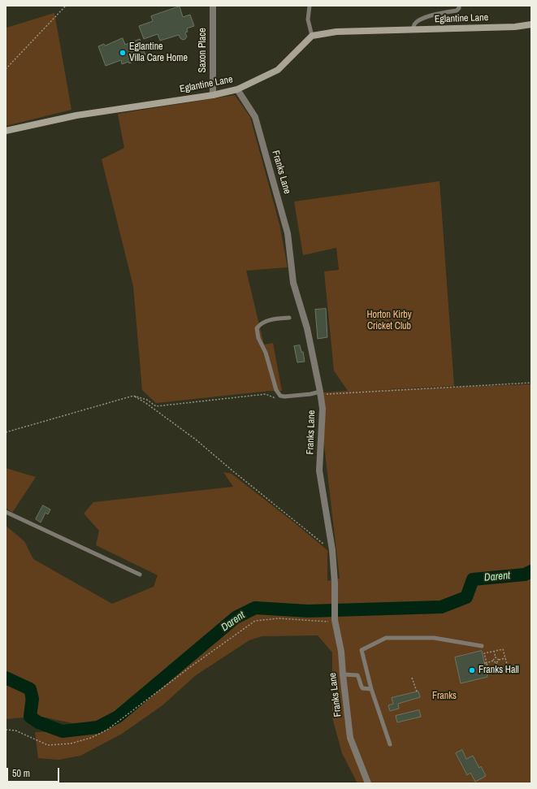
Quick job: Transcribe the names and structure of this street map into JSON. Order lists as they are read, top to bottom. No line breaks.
{"streets":{"street":["Eglantine Lane","Saxon Place","Franks Lane"]},"crossings":[["Eglantine Lane","Saxon Place"],["Eglantine Lane","Franks Lane"]],"water":["Darent"],"parks":["Horton Kirby Cricket Club","Franks"],"places":["Eglantine Villa Care Home","Franks Hall"],"scale_bar":"50 m"}
